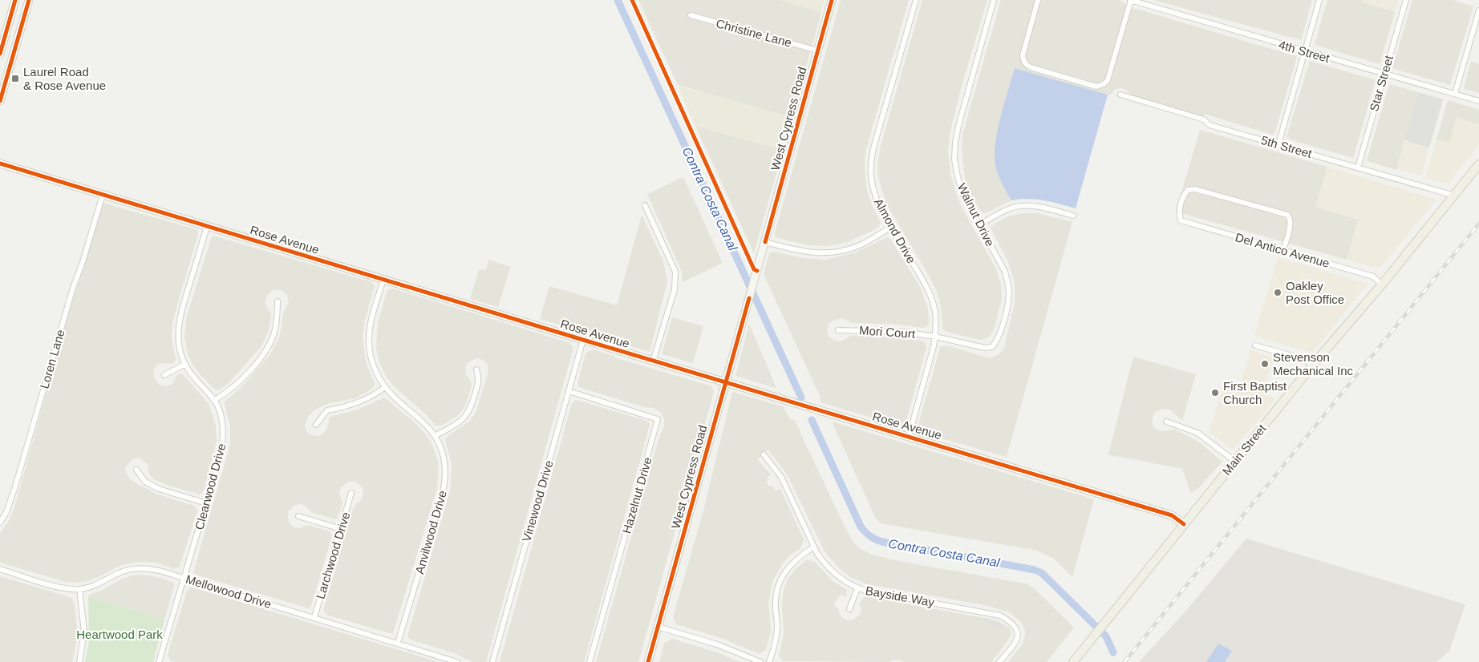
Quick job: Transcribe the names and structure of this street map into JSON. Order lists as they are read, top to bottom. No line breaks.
{"streets":{"main road":["Main Street"],"street":["Christine Lane","4th Street","Star Street","West Cypress Road","5th Street","Walnut Drive","Almond Drive","Rose Avenue","Del Antico Avenue","Mori Court","Loren Lane","Clearwood Drive","Hazelnut Drive","Vinewood Drive","Anvilwood Drive","Larchwood Drive","Mellowood Drive","Bayside Way"]},"crossings":[["Christine Lane","West Cypress Road"],["4th Street","Star Street"],["Star Street","5th Street"],["West Cypress Road","Rose Avenue"],["5th Street","Main Street"],["Walnut Drive","Almond Drive"],["Walnut Drive","Mori Court"],["Almond Drive","Rose Avenue"],["Almond Drive","Mori Court"],["Rose Avenue","Loren Lane"],["Rose Avenue","Main Street"],["Rose Avenue","Clearwood Drive"],["Rose Avenue","Vinewood Drive"],["Rose Avenue","Anvilwood Drive"],["Del Antico Avenue","Main Street"],["Clearwood Drive","Mellowood Drive"],["Hazelnut Drive","Vinewood Drive"],["Anvilwood Drive","Mellowood Drive"],["Larchwood Drive","Mellowood Drive"]],"water":["Contra Costa Canal"],"parks":["Heartwood Park"],"places":{"transit":["Laurel Road & Rose Avenue"],"other":["Oakley Post Office","Stevenson Mechanical Inc","First Baptist Church"]}}
